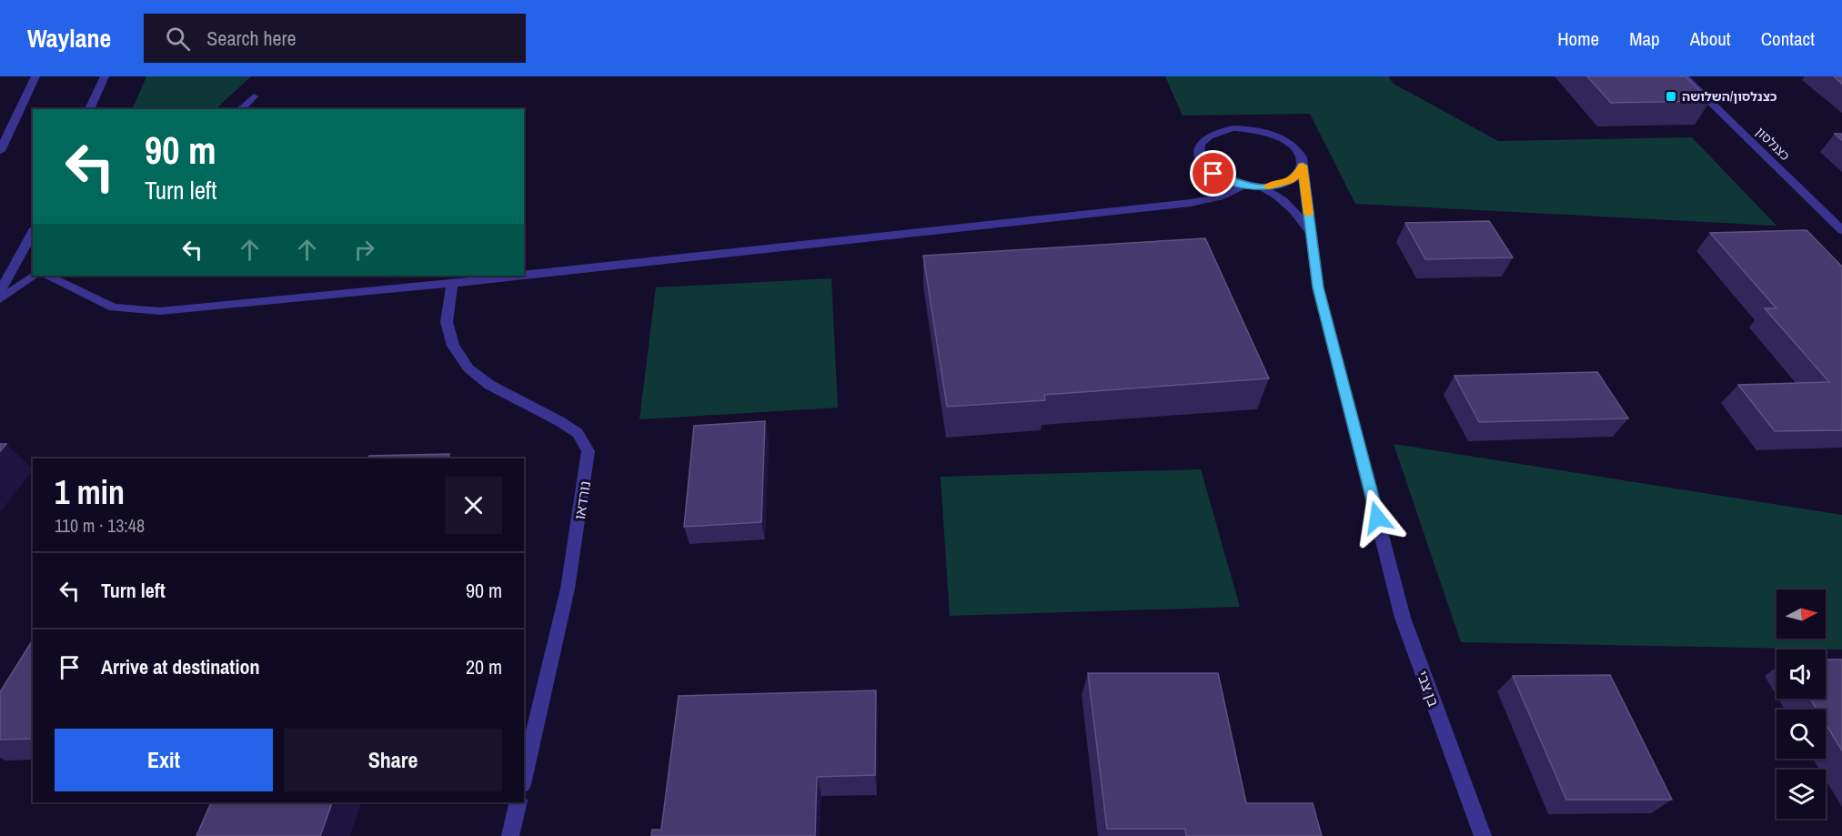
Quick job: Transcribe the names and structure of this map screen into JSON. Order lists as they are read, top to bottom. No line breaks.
{"streets":{"street":["כצנלסון","נורדאו","בן צבי"]},"places":{"transit":["כצנלסון/השלושה"]},"north":"right","page":{"header":"Waylane","search":"Search here","nav":["Home","Map","About","Contact"],"turn":["90 m","Turn left"],"heading":["1 min","110 m · 13:48"],"list":[{"name":"Turn left","value":"90 m"},{"name":"Arrive at destination","value":"20 m"}],"buttons":["Exit","Share"]}}
